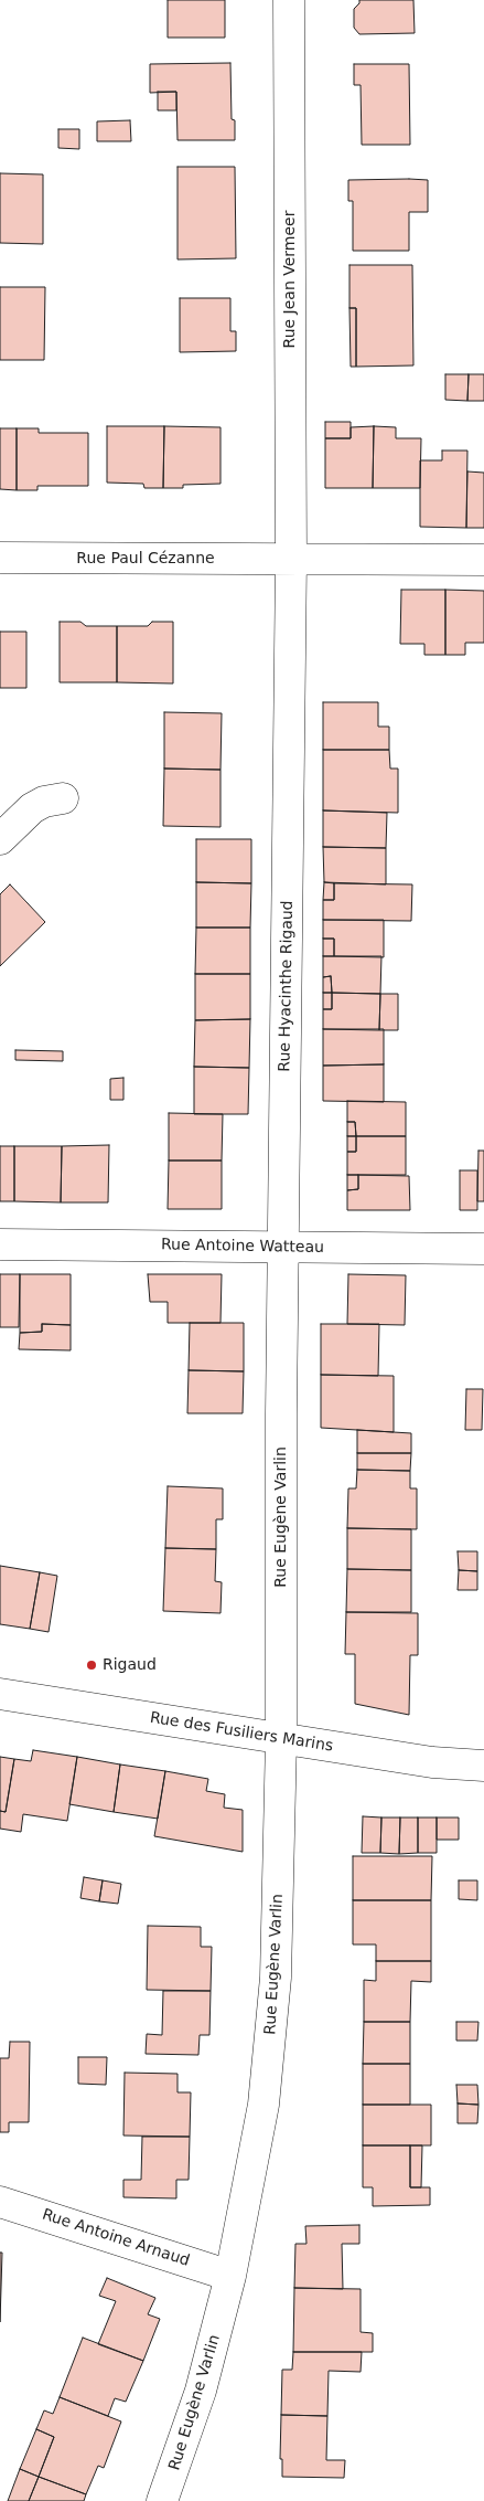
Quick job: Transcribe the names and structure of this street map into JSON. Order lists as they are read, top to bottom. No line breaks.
{"streets":{"street":["Rue Jean Vermeer","Rue Paul Cézanne","Rue Hyacinthe Rigaud","Rue Antoine Watteau","Rue Eugène Varlin","Rue des Fusiliers Marins","Rue Antoine Arnaud"]},"crossings":[["Rue Jean Vermeer","Rue Paul Cézanne"],["Rue Jean Vermeer","Rue Hyacinthe Rigaud"],["Rue Paul Cézanne","Rue Hyacinthe Rigaud"],["Rue Hyacinthe Rigaud","Rue Antoine Watteau"],["Rue Hyacinthe Rigaud","Rue Eugène Varlin"],["Rue Eugène Varlin","Rue des Fusiliers Marins"],["Rue Eugène Varlin","Rue Antoine Arnaud"]],"places":["Rigaud"]}
